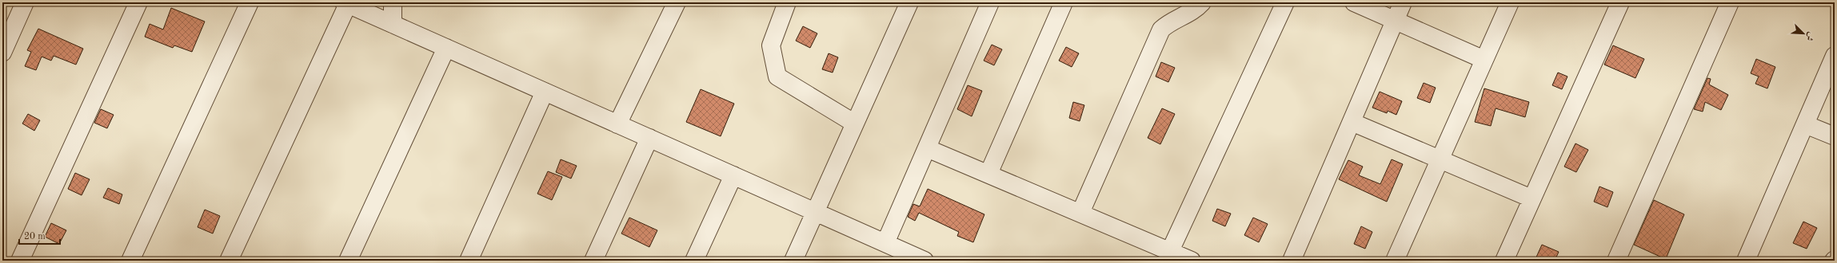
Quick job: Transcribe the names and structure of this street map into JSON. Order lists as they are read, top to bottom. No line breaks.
{"scale_bar":"20 m","north":"bottom right"}
